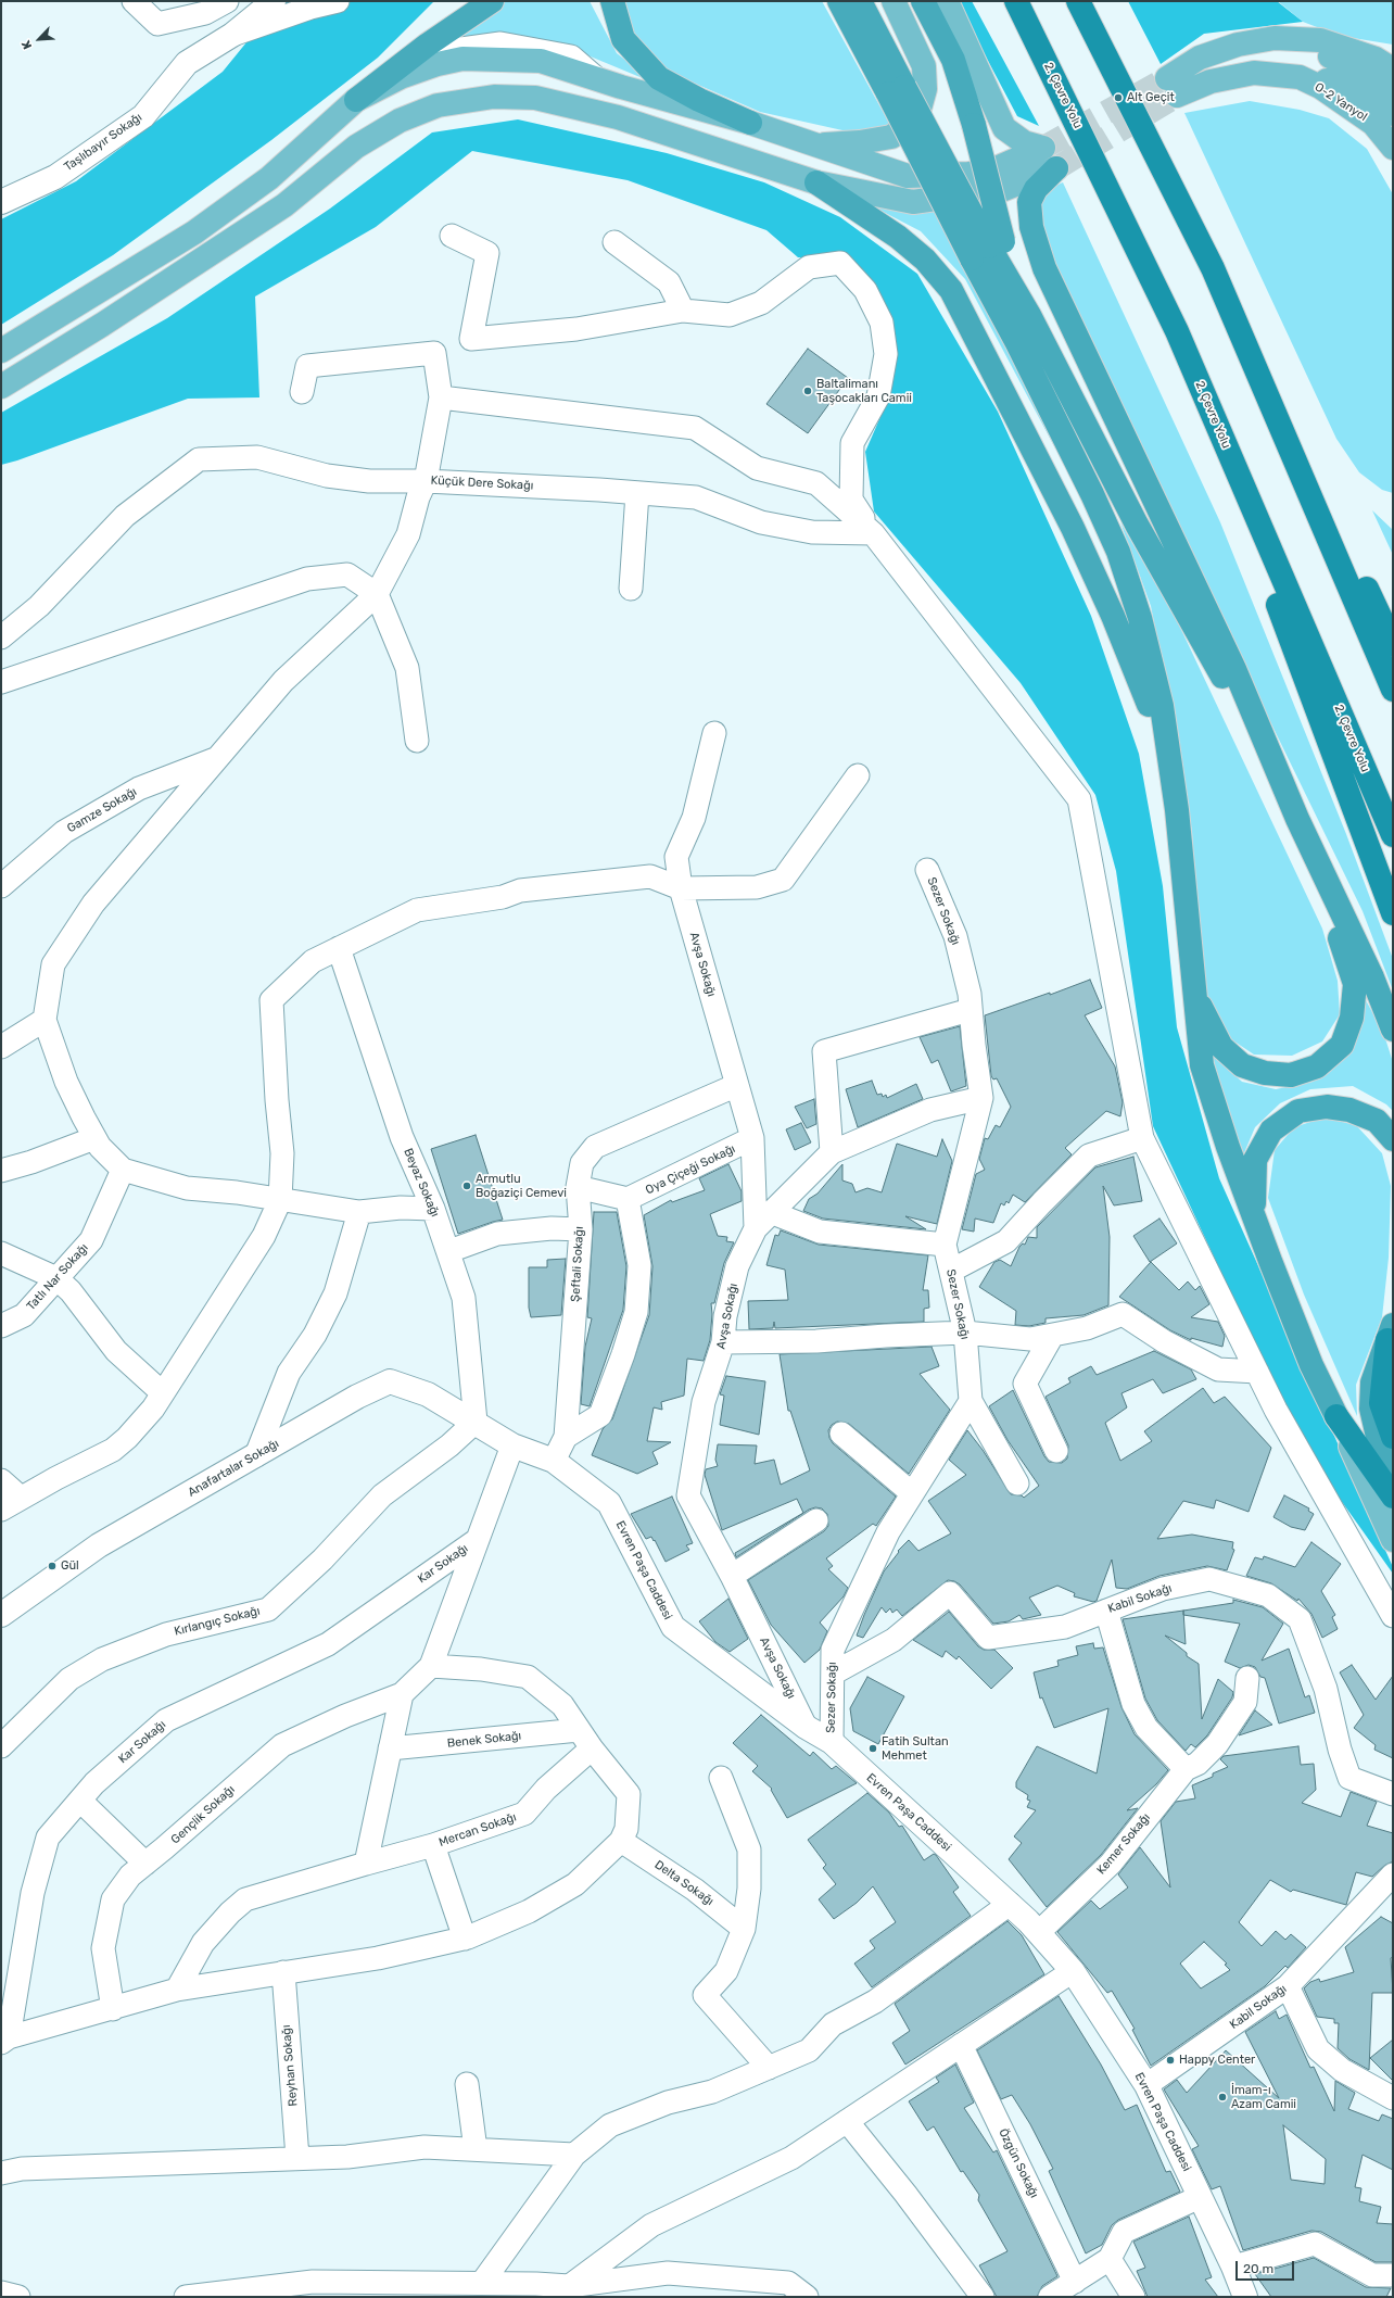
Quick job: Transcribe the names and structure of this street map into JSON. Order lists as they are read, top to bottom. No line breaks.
{"streets":{"highway":["2. Çevre Yolu"],"main road":["O-2 Yanyol","Taşlıbayır Sokağı","Anafartalar Sokağı","Evren Paşa Caddesi"],"street":["Küçük Dere Sokağı","Gamze Sokağı","Sezer Sokağı","Avşa Sokağı","Oya Çiçeği Sokağı","Beyaz Sokağı","Şeftali Sokağı","Tatlı Nar Sokağı","Kar Sokağı","Kabil Sokağı","Kırlangıç Sokağı","Benek Sokağı","Gençlik Sokağı","Mercan Sokağı","Kemer Sokağı","Delta Sokağı","Reyhan Sokağı","Özgün Sokağı"]},"crossings":[["Küçük Dere Sokağı","Gamze Sokağı"],["Sezer Sokağı","Evren Paşa Caddesi"],["Sezer Sokağı","Kabil Sokağı"],["Avşa Sokağı","Oya Çiçeği Sokağı"],["Avşa Sokağı","Şeftali Sokağı"],["Avşa Sokağı","Evren Paşa Caddesi"],["Beyaz Sokağı","Anafartalar Sokağı"],["Beyaz Sokağı","Evren Paşa Caddesi"],["Beyaz Sokağı","Kırlangıç Sokağı"],["Şeftali Sokağı","Evren Paşa Caddesi"],["Anafartalar Sokağı","Evren Paşa Caddesi"],["Anafartalar Sokağı","Kırlangıç Sokağı"],["Evren Paşa Caddesi","Kabil Sokağı"],["Evren Paşa Caddesi","Kırlangıç Sokağı"],["Evren Paşa Caddesi","Kemer Sokağı"]],"places":["Alt Geçit","Baltalimanı Taşocakları Camii","Armutlu Boğaziçi Cemevi","Gül","Fatih Sultan Mehmet","Happy Center","İmam-ı Azam Camii"],"scale_bar":"20 m","north":"bottom left"}
